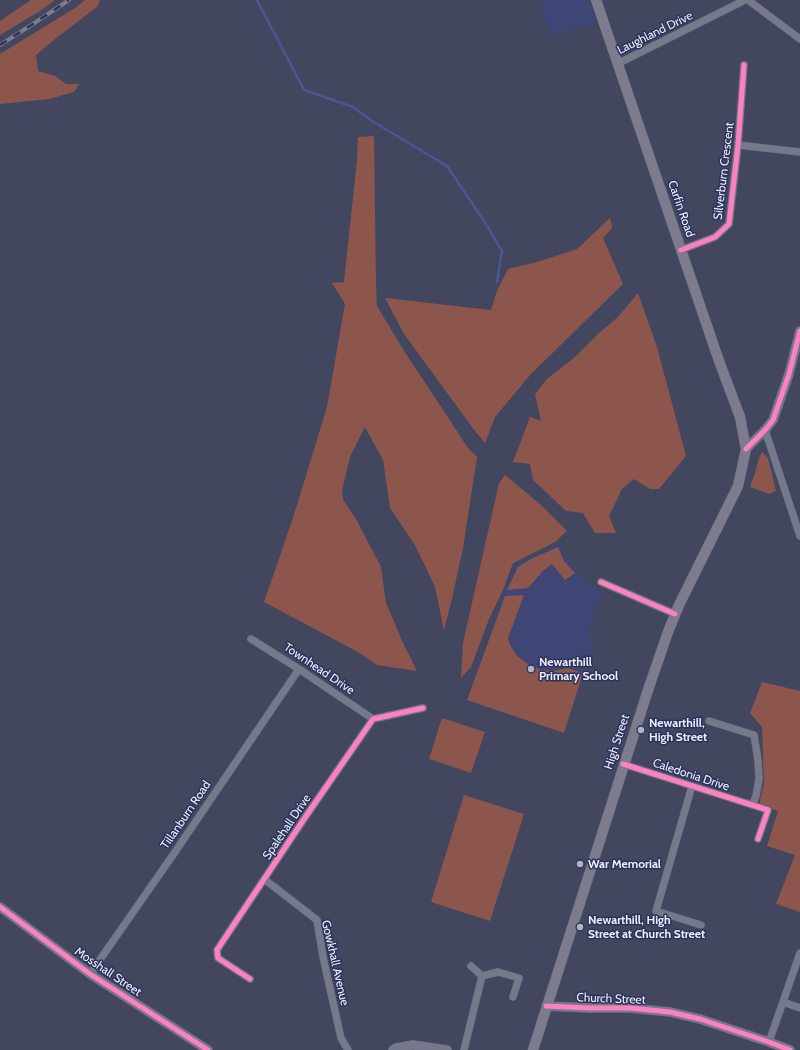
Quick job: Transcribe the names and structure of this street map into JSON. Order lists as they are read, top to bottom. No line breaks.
{"streets":{"main road":["Carfin Road","High Street"],"street":["Laughland Drive","Silverburn Crescent","Townhead Drive","Caledonia Drive","Tillanburn Road","Spalehall Drive","Gowkhall Avenue","Mosshall Street","Church Street"]},"crossings":[["Laughland Drive","Carfin Road"],["Silverburn Crescent","Carfin Road"],["Carfin Road","High Street"],["Townhead Drive","Tillanburn Road"],["Townhead Drive","Spalehall Drive"],["High Street","Caledonia Drive"],["High Street","Church Street"],["Tillanburn Road","Mosshall Street"],["Spalehall Drive","Gowkhall Avenue"]],"places":["Newarthill Primary School","Newarthill, High Street","War Memorial","Newarthill, High Street at Church Street"]}
